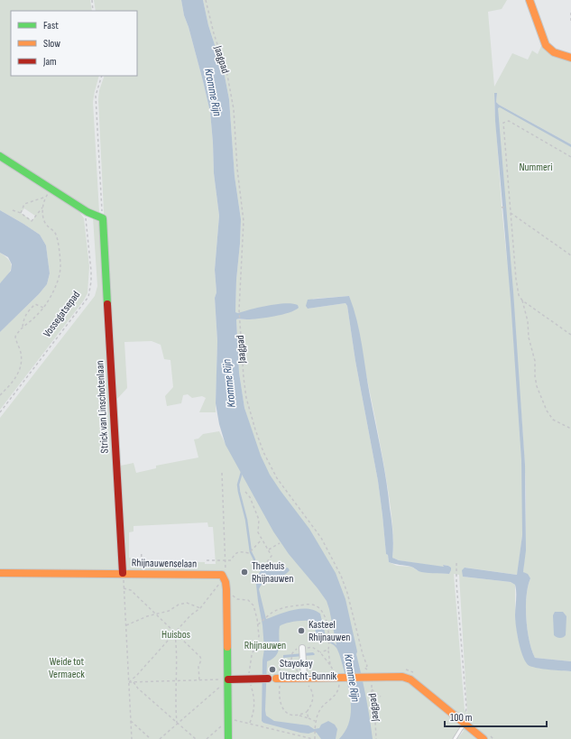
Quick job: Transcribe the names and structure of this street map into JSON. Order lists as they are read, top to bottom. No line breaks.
{"streets":{"street":["Strick van Linschotenlaan","Rhijnauwenselaan"],"path":["Jaagpad","Vossegatsepad"]},"crossings":[["Strick van Linschotenlaan","Rhijnauwenselaan"]],"water":["Kromme Rijn"],"parks":["Nummeri","Huisbos","Rhijnauwen","Weide tot Vermaeck"],"places":["Theehuis Rhijnauwen","Kasteel Rhijnauwen","Stayokay Utrecht-Bunnik"],"legend":["Fast","Slow","Jam"],"scale_bar":"100 m"}
